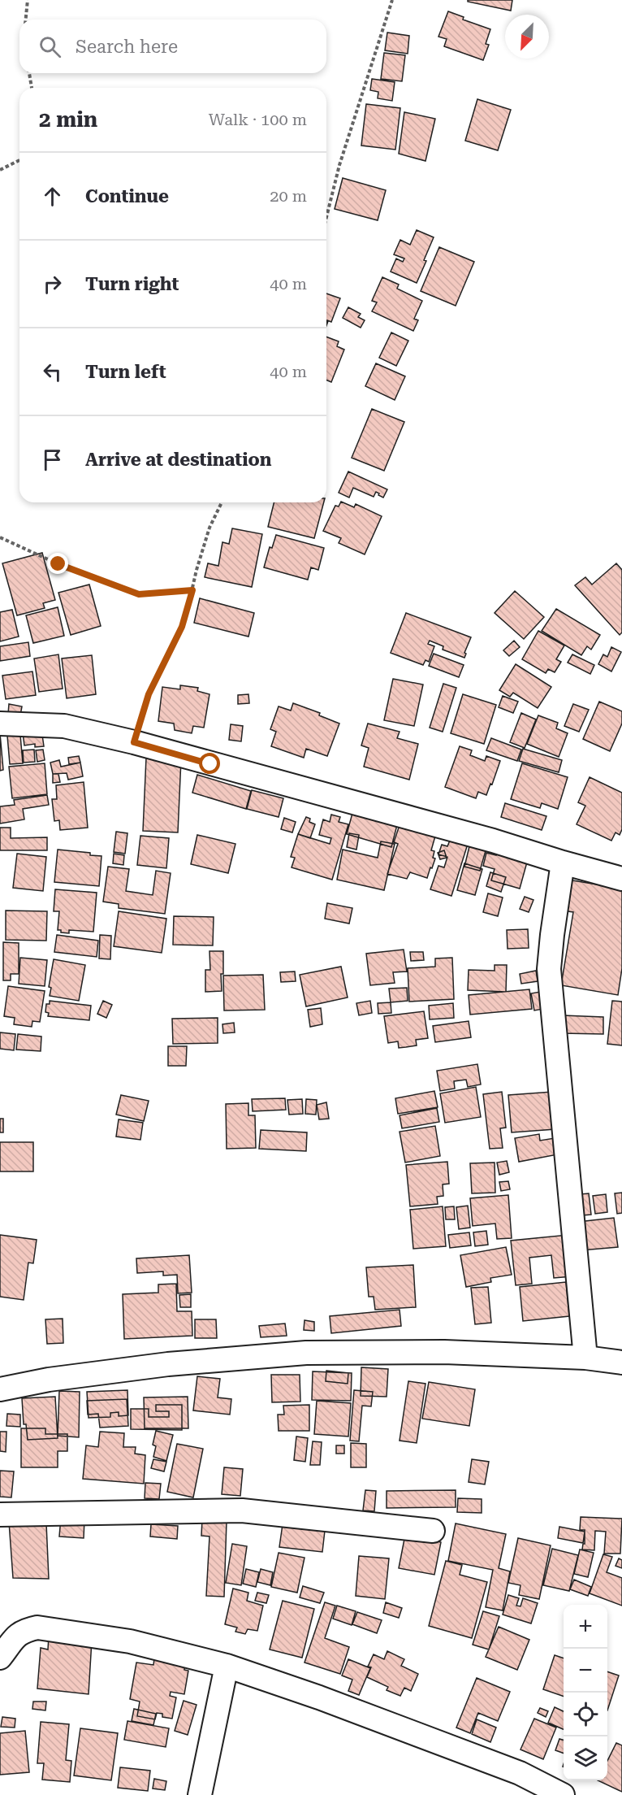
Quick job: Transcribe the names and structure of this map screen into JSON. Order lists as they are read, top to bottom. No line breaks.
{"north":"bottom left","page":{"search":"Search here","heading":["2 min","Walk · 100 m"],"list":[["Continue","20 m"],["Turn right","40 m"],["Turn left","40 m"],"Arrive at destination"],"map_buttons":["+","−"]}}
